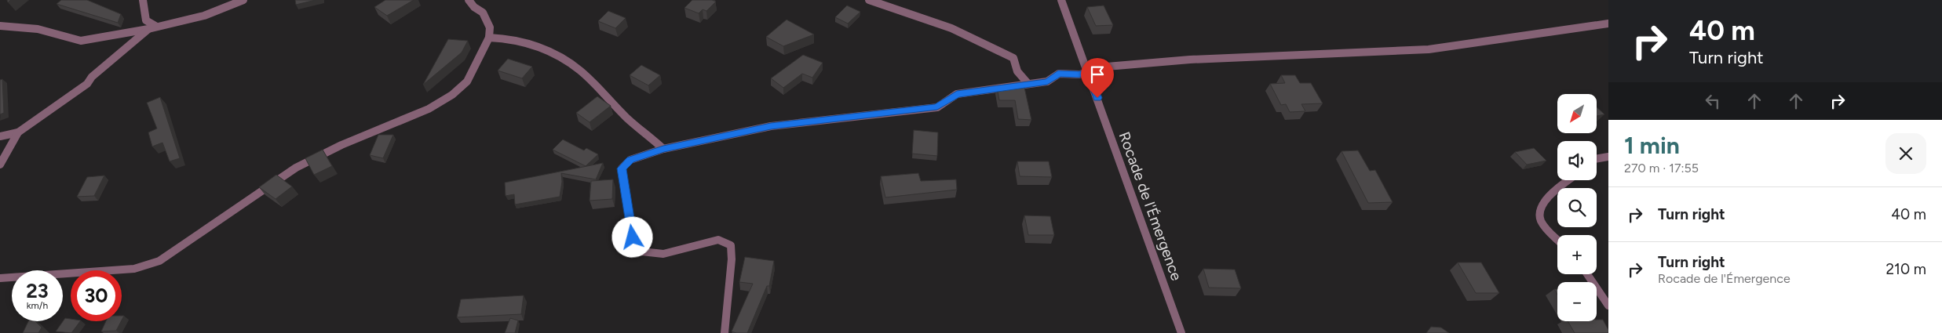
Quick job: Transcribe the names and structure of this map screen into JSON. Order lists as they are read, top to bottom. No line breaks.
{"streets":{"street":["Rocade de l'Émergence"]},"north":"bottom left","page":{"turn":["40 m","Turn right"],"map_buttons":["+","−"],"heading":["1 min","270 m · 17:55"],"list":[{"name":"Turn right","value":"40 m"},{"name":"Turn right","note":"Rocade de l'Émergence","value":"210 m"}],"speed":"23 km/h","limit":"30"}}
